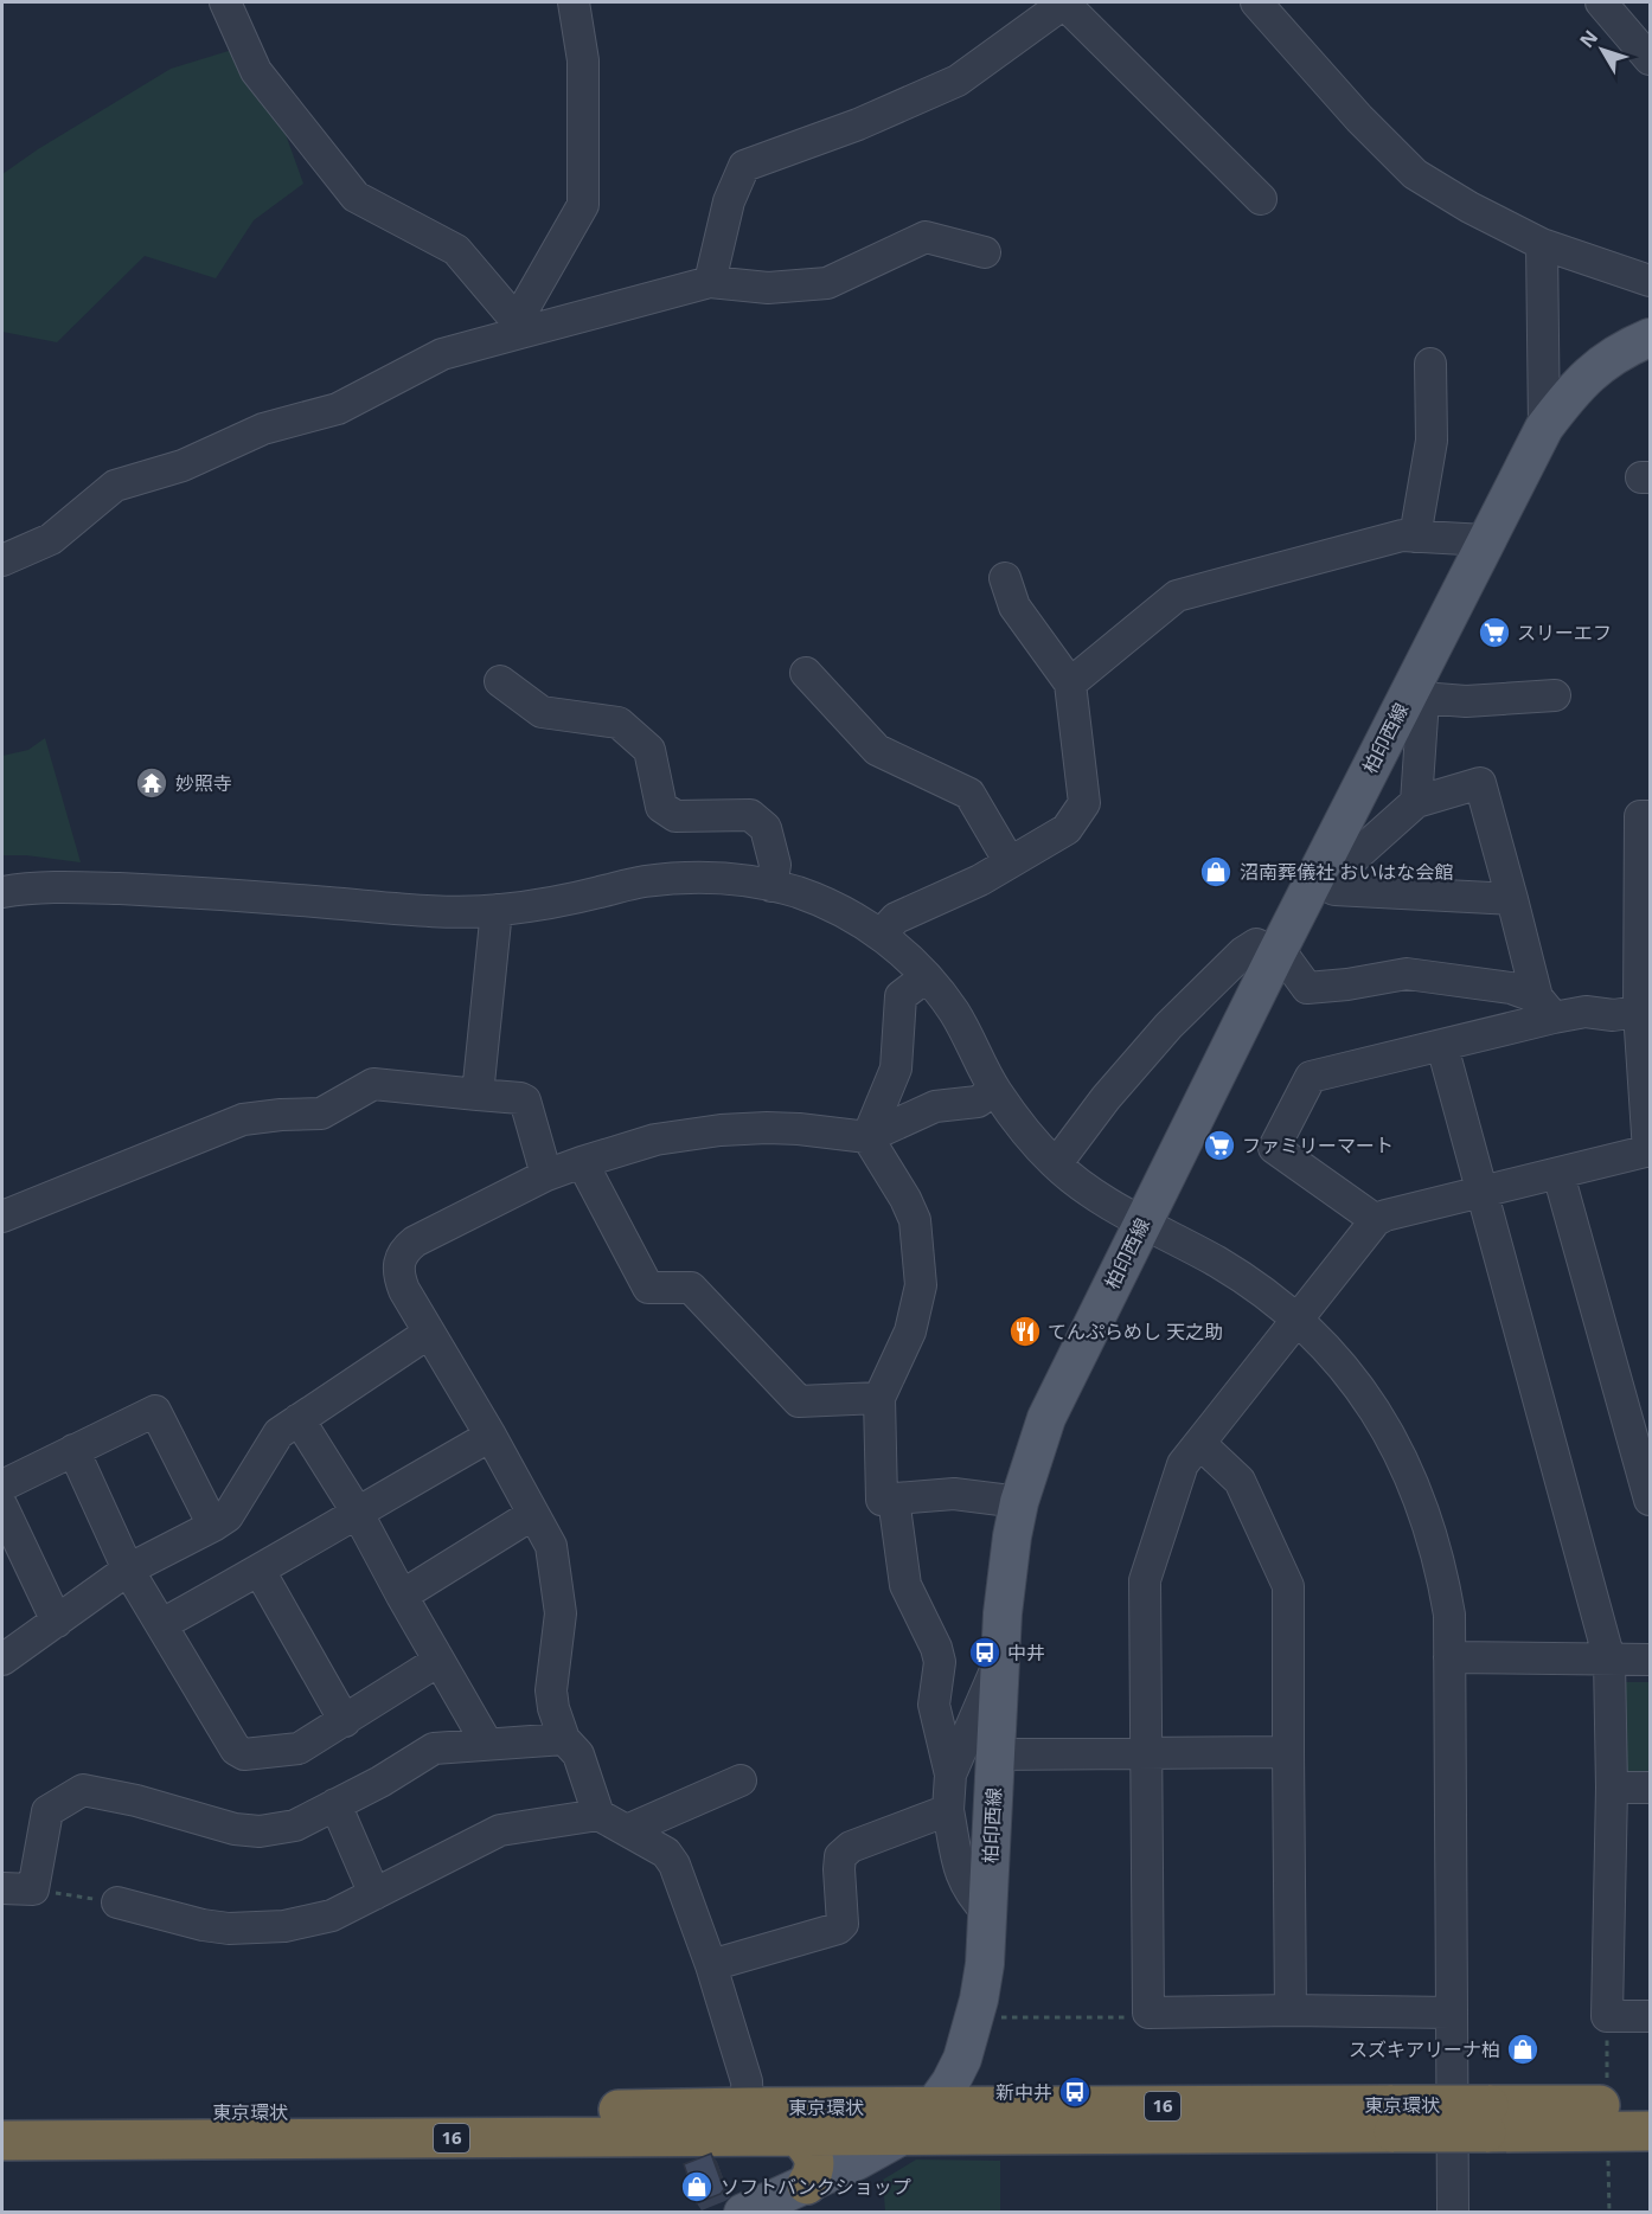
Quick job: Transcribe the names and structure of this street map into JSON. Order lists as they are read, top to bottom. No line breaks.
{"streets":{"highway":["東京環状","16"],"main road":["柏印西線"]},"crossings":[["柏印西線","東京環状"]],"places":{"supermarket":["スリーエフ","ファミリーマート"],"temple":["妙照寺"],"shop":["沼南葬儀社 おいはな会館","スズキアリーナ柏","ソフトバンクショップ"],"restaurant":["てんぷらめし 天之助"],"bus stop":["中井","新中井"]},"north":"top left"}
